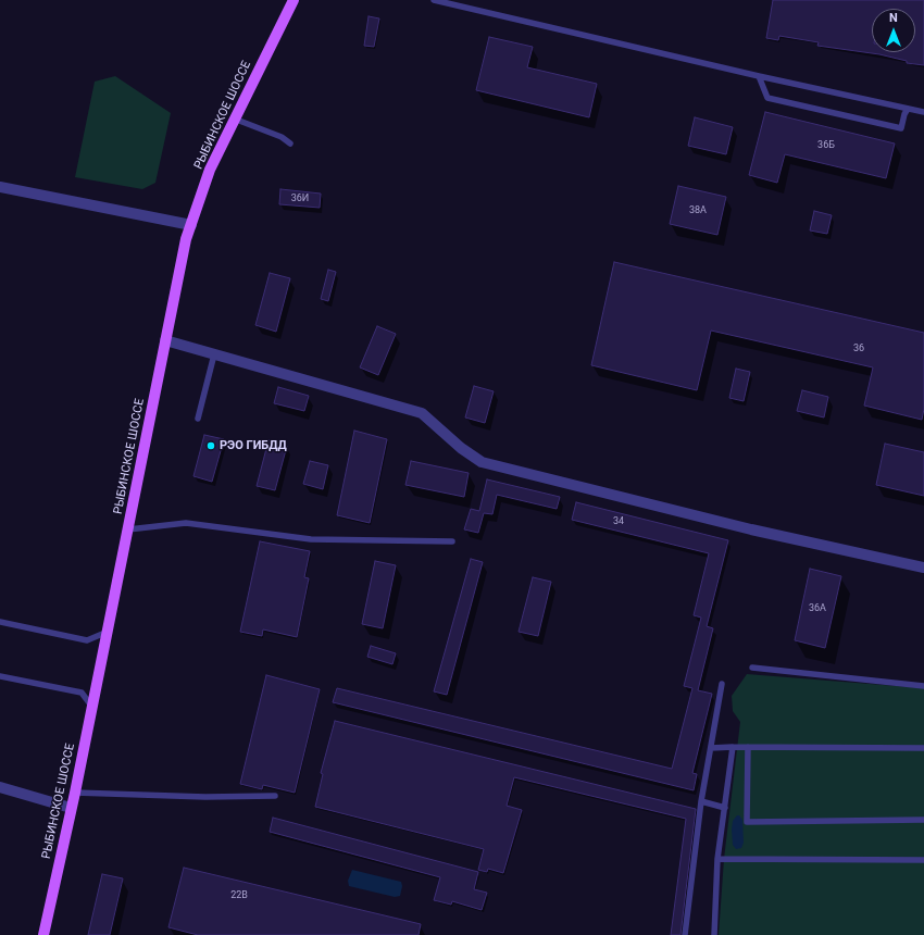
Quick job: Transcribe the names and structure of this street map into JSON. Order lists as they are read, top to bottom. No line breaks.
{"streets":{"main road":["РЫБИНСКОЕ ШОССЕ"]},"places":["РЭО ГИБДД"],"house_numbers":["36Б","36И","38А","36","34","36А","22В"],"north":"top"}
